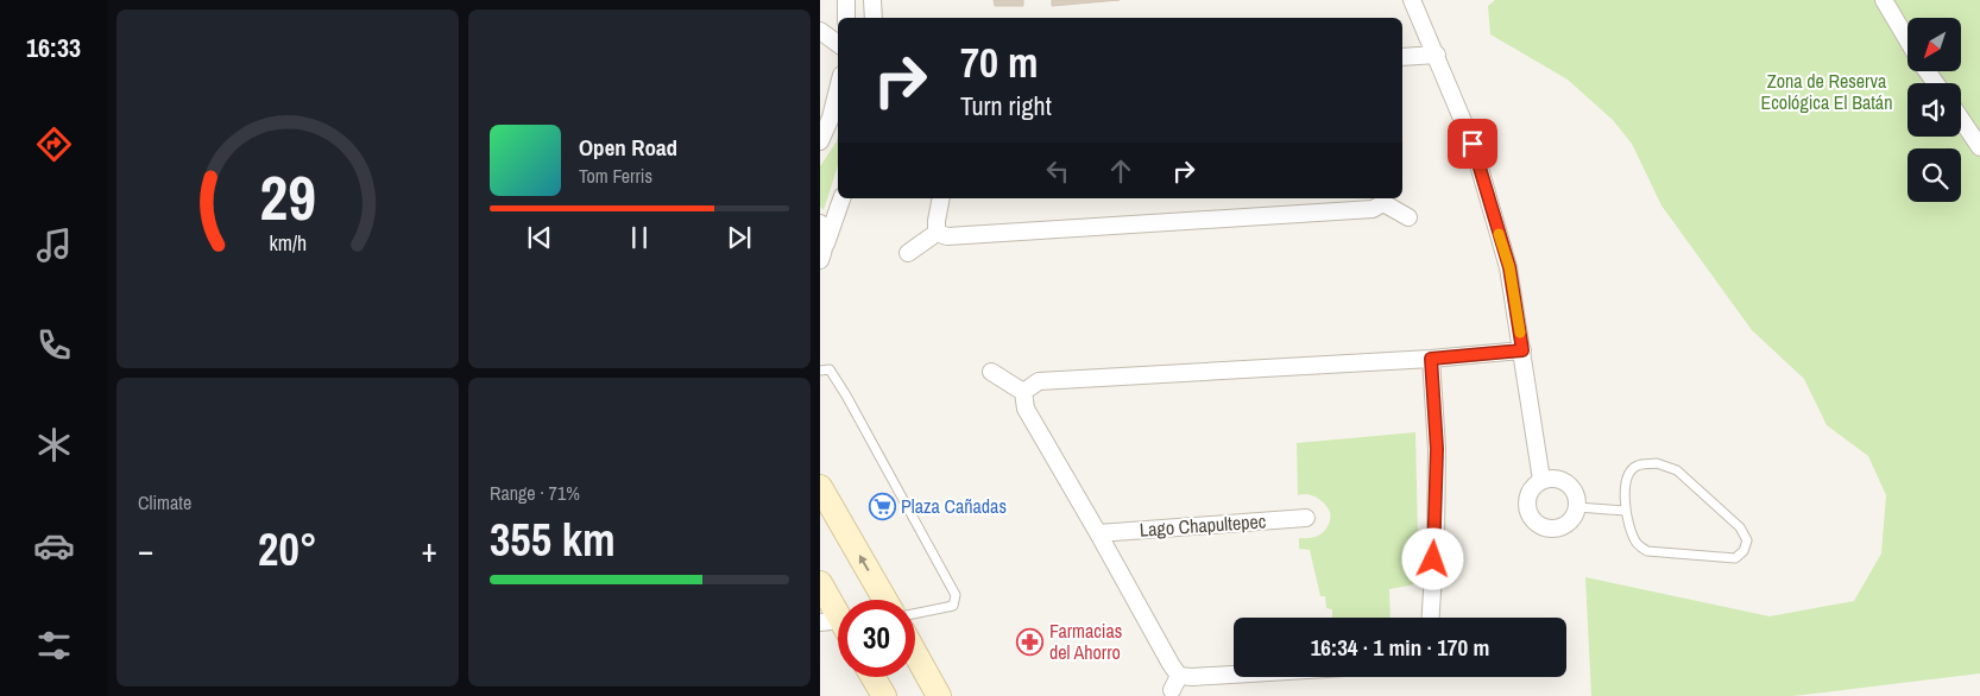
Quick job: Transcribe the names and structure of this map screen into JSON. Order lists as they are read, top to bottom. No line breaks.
{"streets":{"street":["Lago Chapultepec"]},"parks":["Zona de Reserva Ecológica El Batán"],"places":{"supermarket":["Plaza Cañadas"],"pharmacy":["Farmacias del Ahorro"]},"north":"bottom left","page":{"tabs":"16:33","turn":["70 m","Turn right"],"song":["Open Road","Tom Ferris"],"tile":["Climate",["Range · 71%","355 km"]],"heat":["−","20°","+"],"limit":"30","trip":"16:34 · 1 min · 170 m","gauge":["29","km/h"]}}
